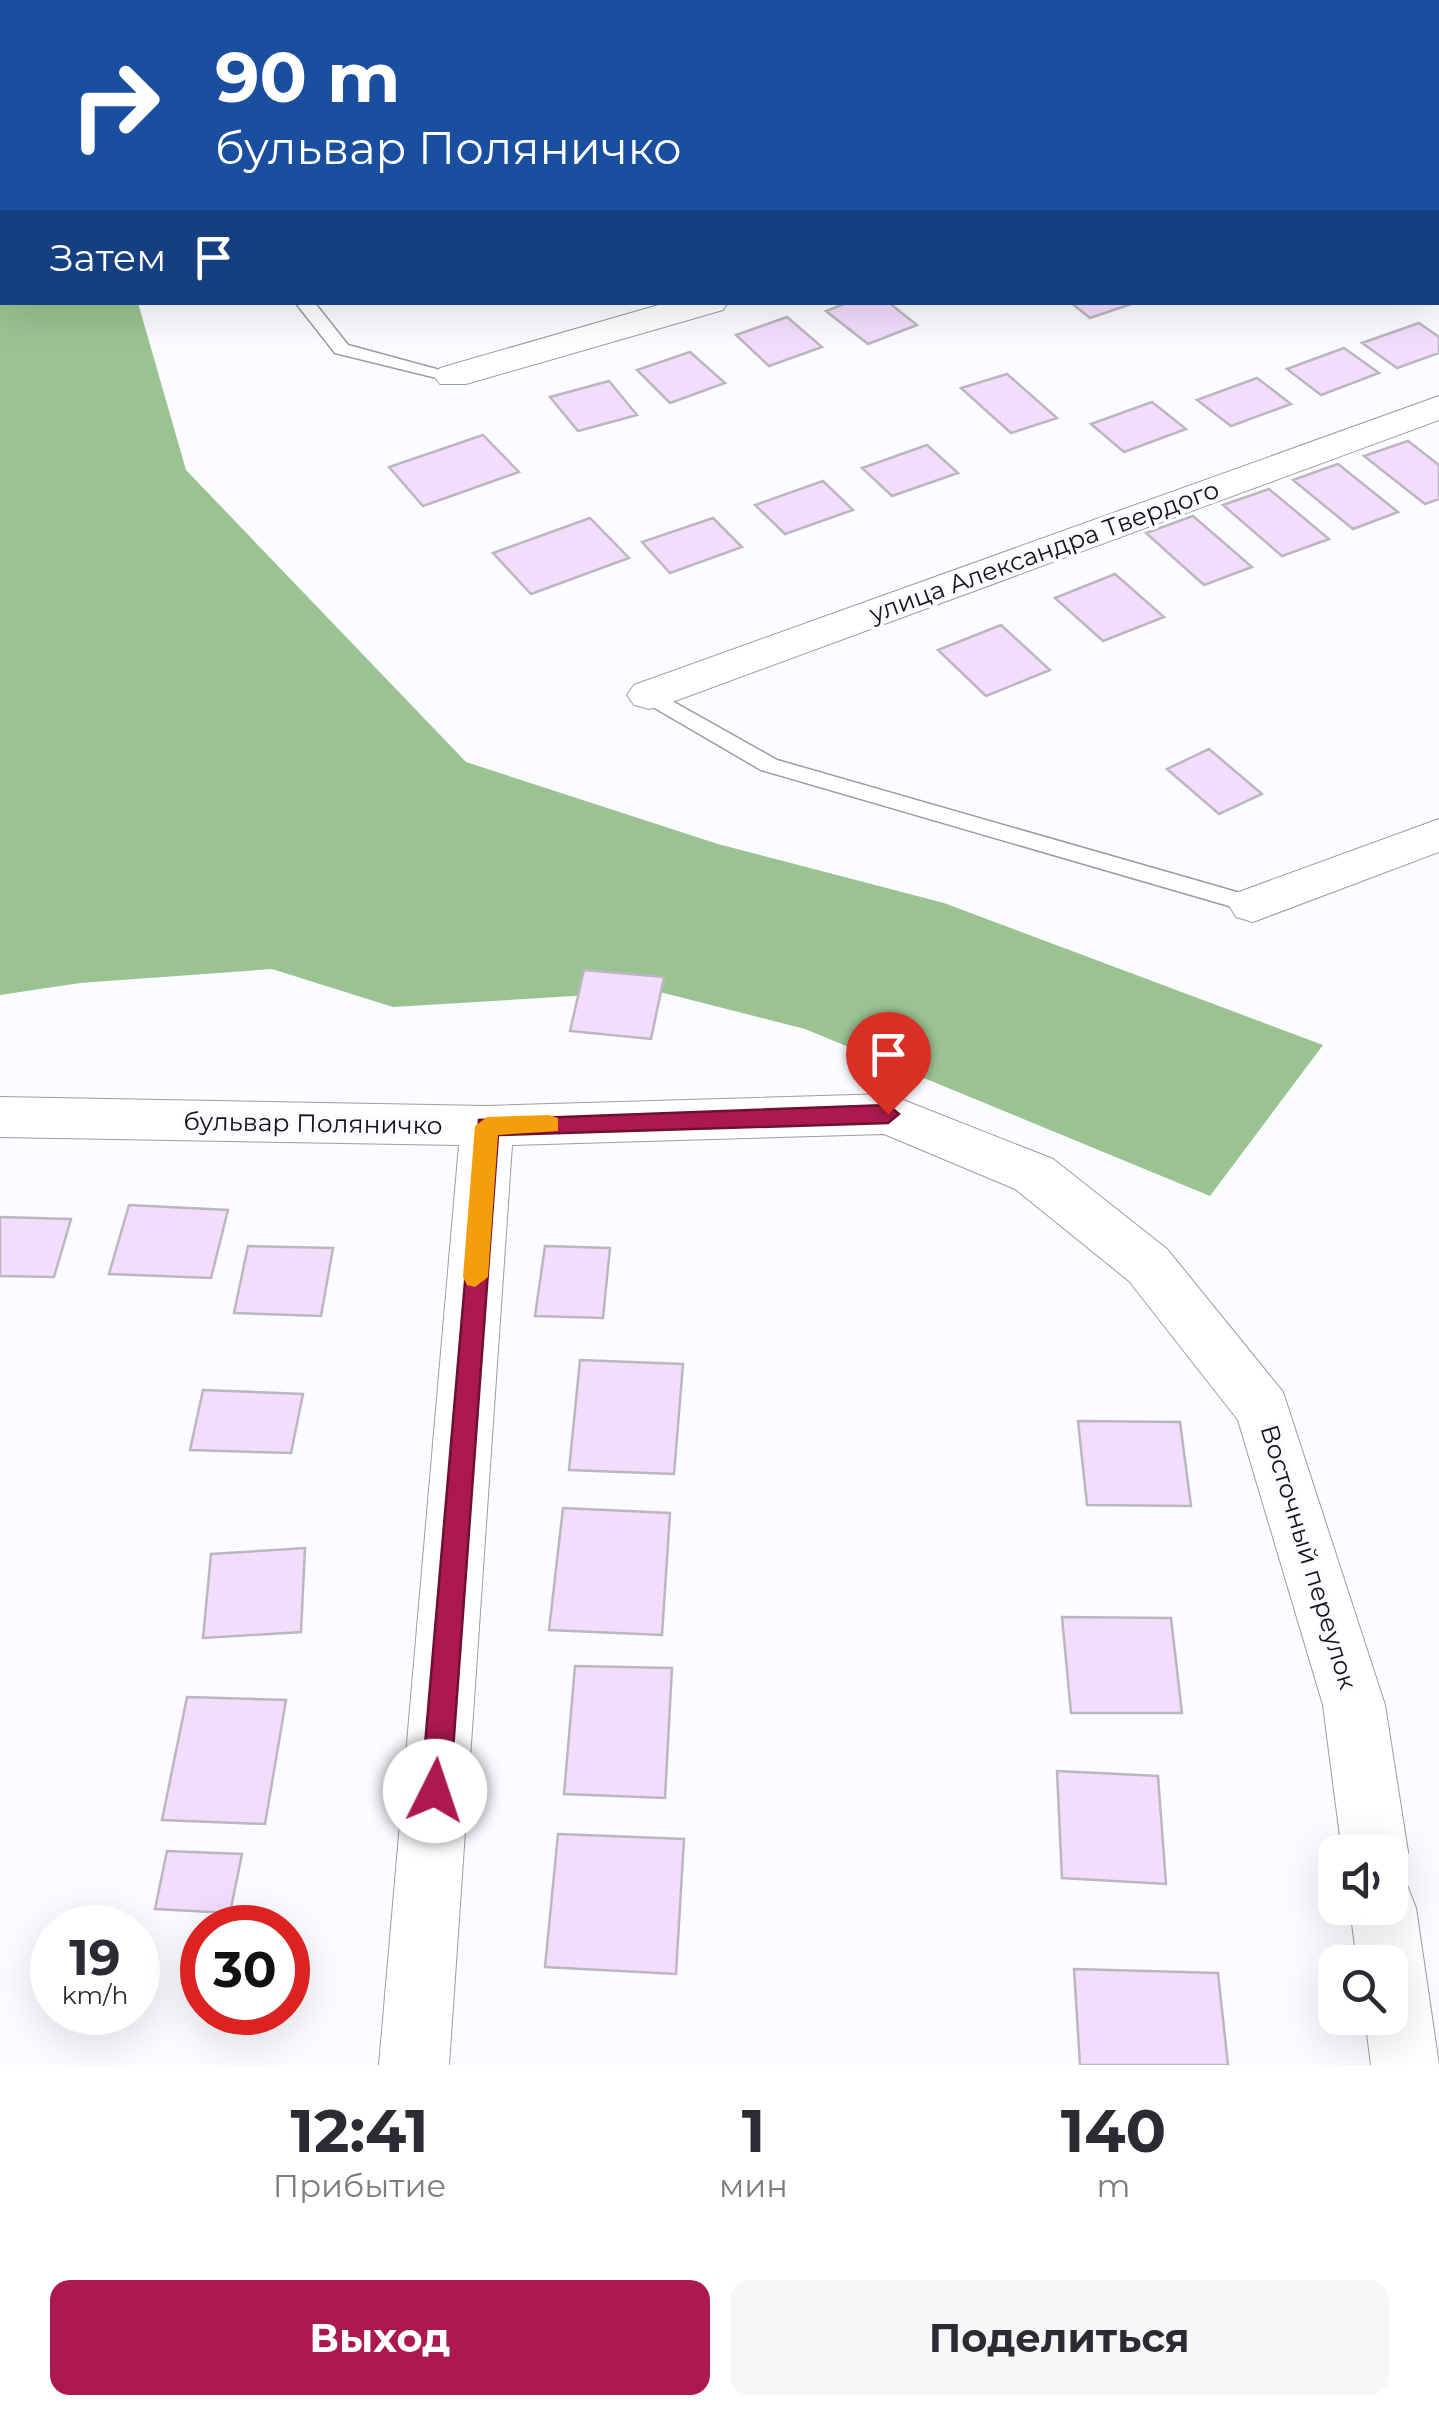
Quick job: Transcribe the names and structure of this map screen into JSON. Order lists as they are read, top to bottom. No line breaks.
{"streets":{"street":["улица Александра Твердого","бульвар Поляничко","Восточный переулок"]},"crossings":[["бульвар Поляничко","Восточный переулок"]],"page":{"turn":["90 m","бульвар Поляничко"],"then":"Затем","speed":"19 km/h","limit":"30","eta":["12:41","Прибытие","1","мин","140","m"],"buttons":["Выход","Поделиться"]}}
